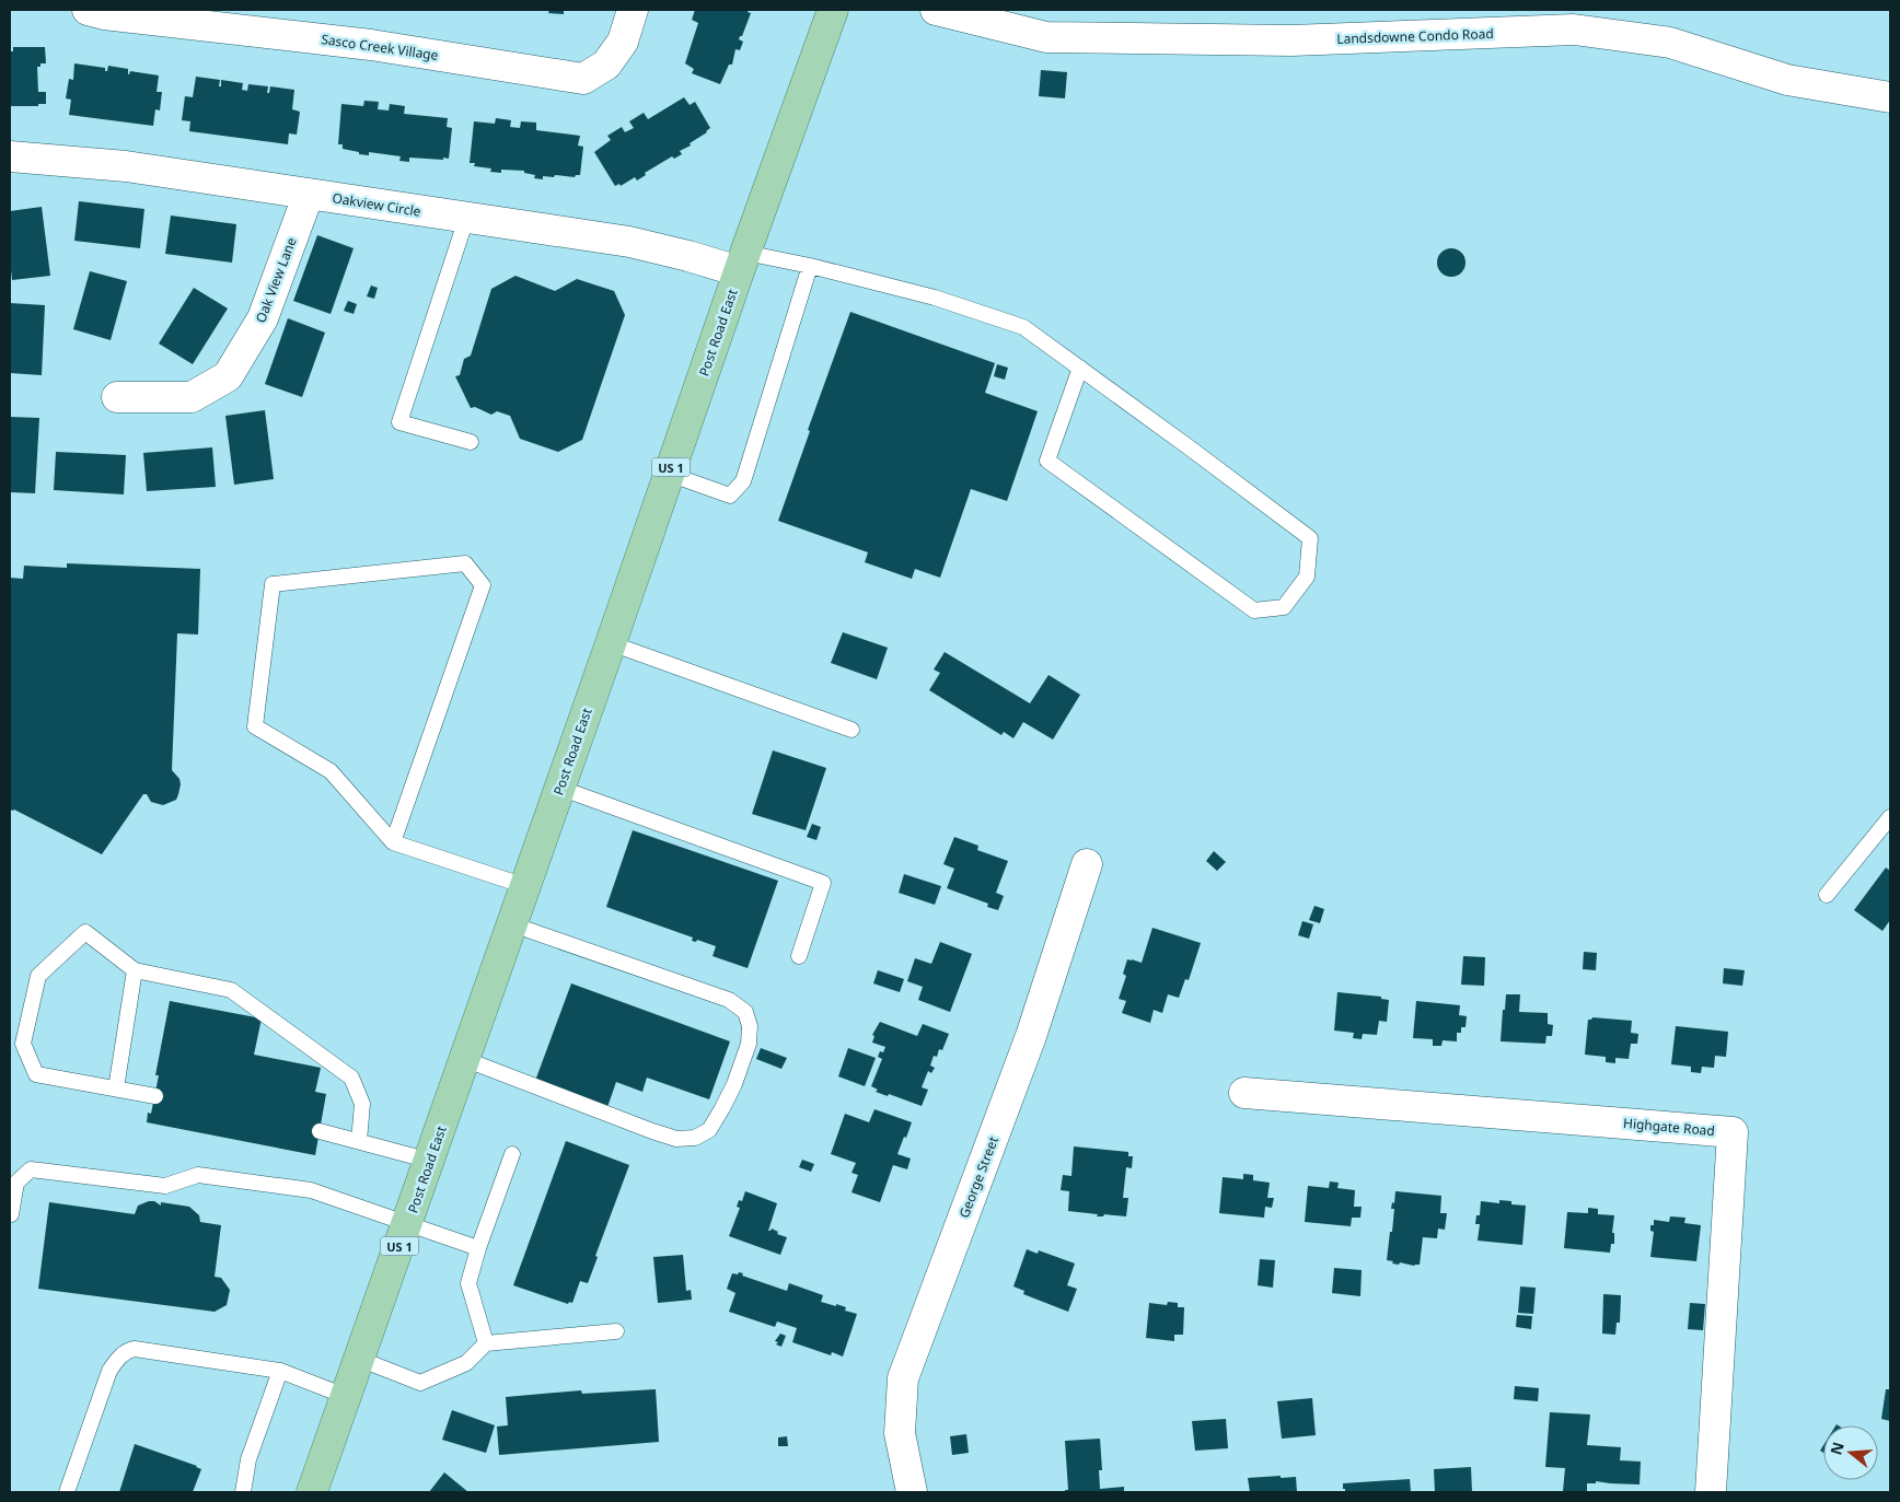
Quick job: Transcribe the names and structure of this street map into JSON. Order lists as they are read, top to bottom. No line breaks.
{"streets":{"main road":["Post Road East","US 1"],"street":["Landsdowne Condo Road","Sasco Creek Village","Oakview Circle","Oak View Lane","Highgate Road","George Street"]},"crossings":[["Oakview Circle","Oak View Lane"],["Oakview Circle","Post Road East"]],"north":"left"}
